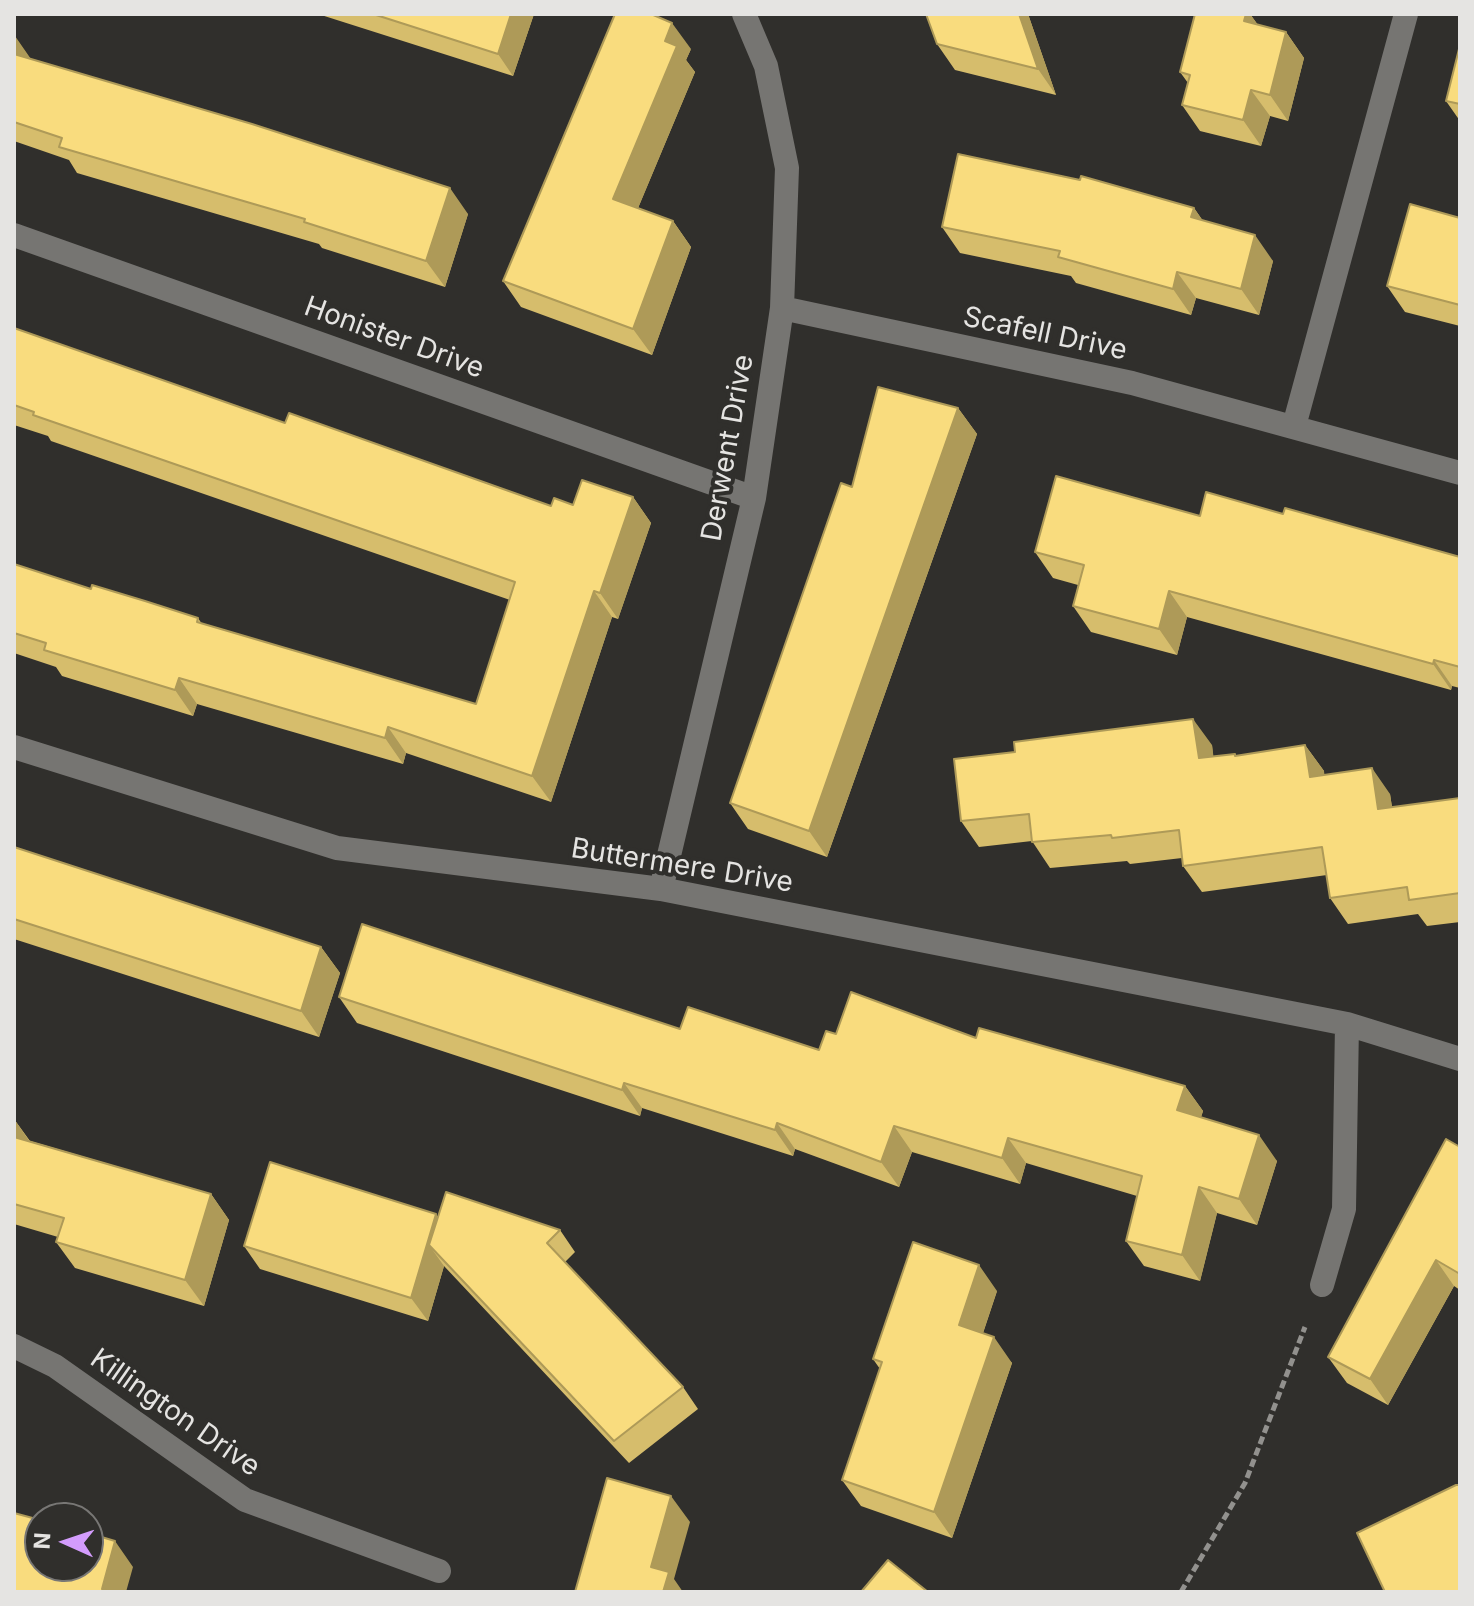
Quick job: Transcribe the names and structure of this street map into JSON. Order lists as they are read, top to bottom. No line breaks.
{"streets":{"street":["Scafell Drive","Honister Drive","Derwent Drive","Buttermere Drive","Killington Drive"]},"crossings":[["Scafell Drive","Derwent Drive"],["Honister Drive","Derwent Drive"],["Derwent Drive","Buttermere Drive"]],"north":"left"}
